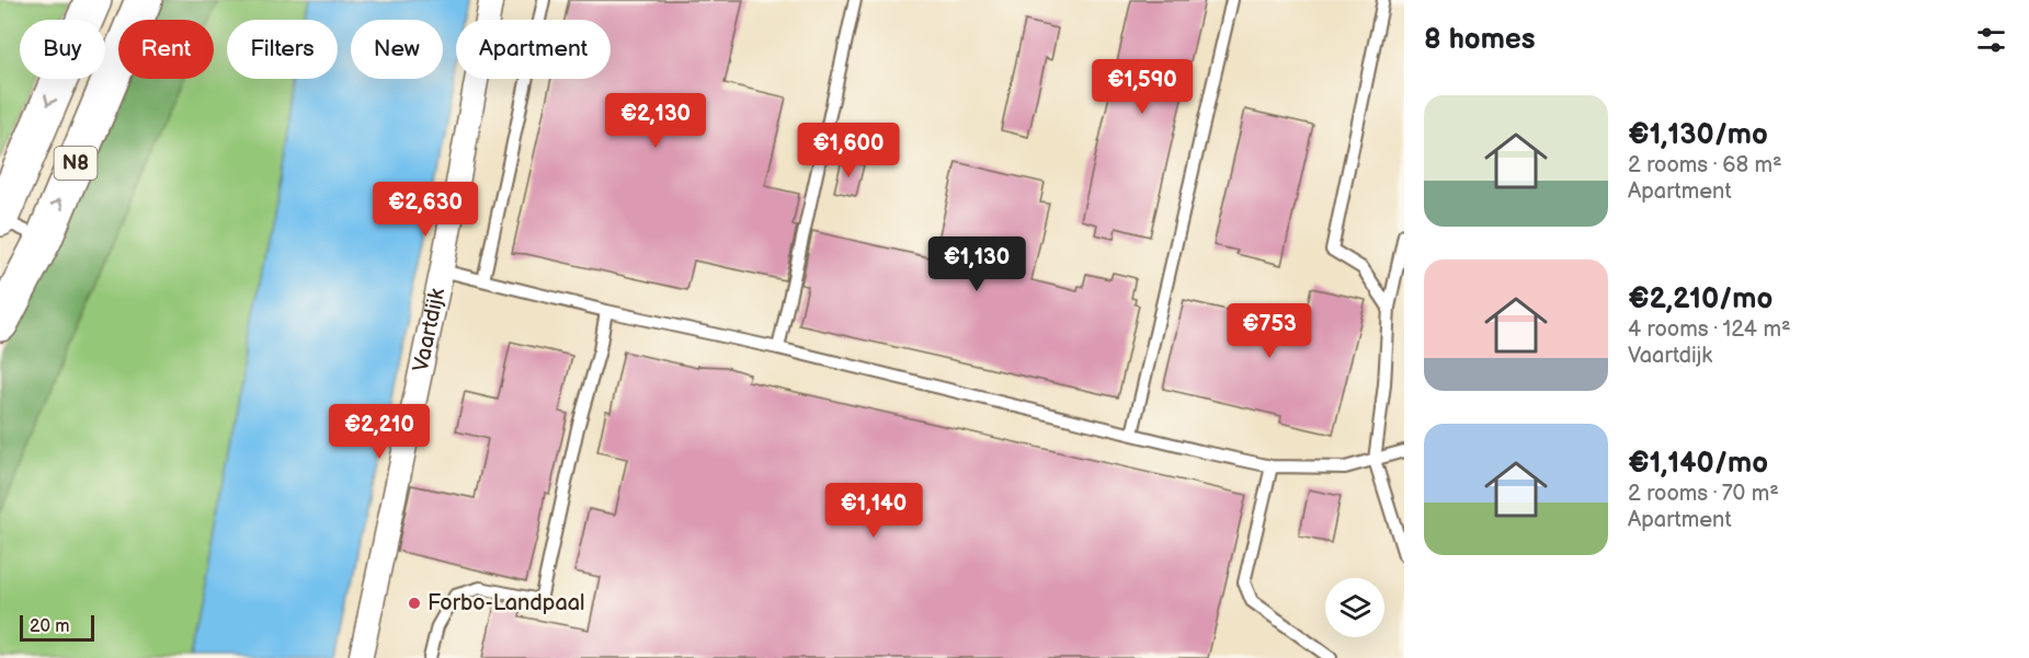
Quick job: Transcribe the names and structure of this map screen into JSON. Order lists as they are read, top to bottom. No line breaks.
{"streets":{"highway":["N8"],"street":["Vaartdijk"]},"places":["Forbo-Landpaal"],"scale_bar":"20 m","page":{"heading":"8 homes","chip":["Buy","Rent","Filters","New","Apartment"],"price":["€1,590","€2,130","€1,600","€2,630","€1,130","€753","€2,210","€1,140"],"list":[{"name":"€1,130/mo","note":"2 rooms · 68 m² · Apartment"},{"name":"€2,210/mo","note":"4 rooms · 124 m² · Vaartdijk"},{"name":"€1,140/mo","note":"2 rooms · 70 m² · Apartment"}],"scale":"20 m"}}
